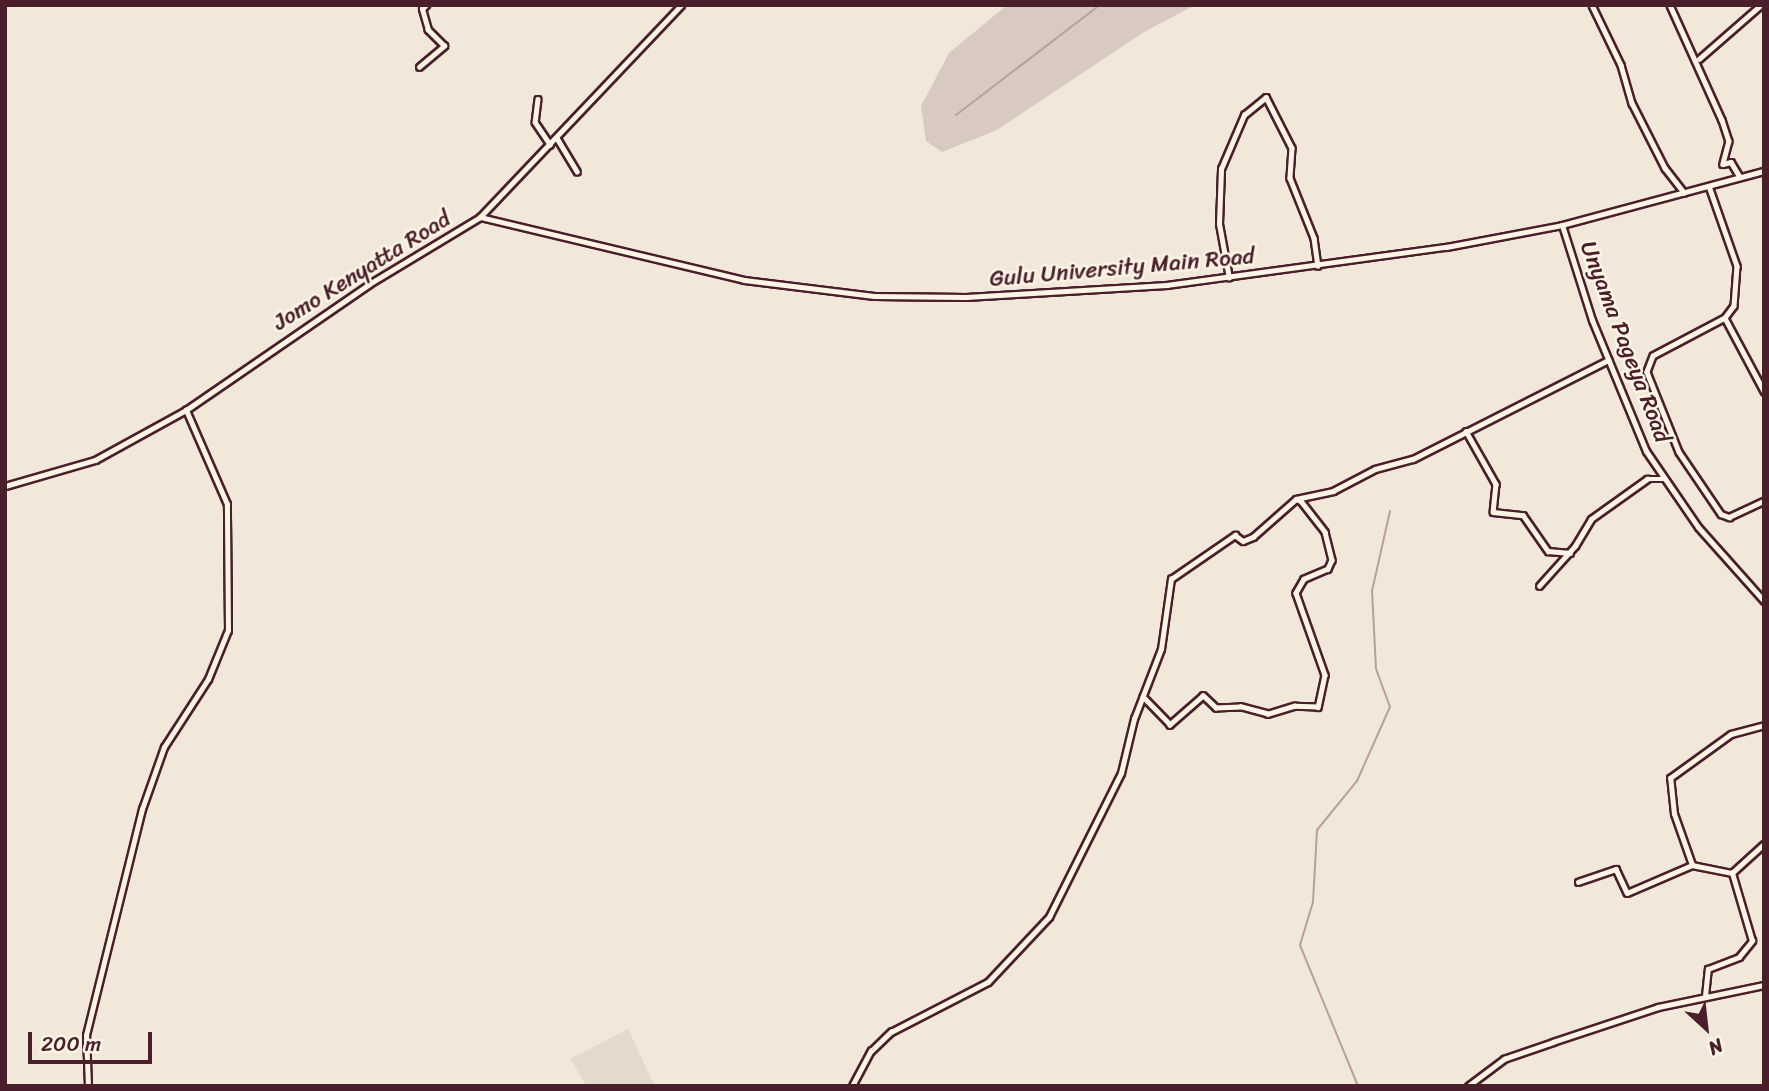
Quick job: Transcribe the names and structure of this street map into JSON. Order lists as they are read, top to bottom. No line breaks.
{"streets":{"street":["Gulu University Main Road","Jomo Kenyatta Road","Unyama Pageya Road"]},"crossings":[["Gulu University Main Road","Jomo Kenyatta Road"],["Gulu University Main Road","Unyama Pageya Road"]],"scale_bar":"200 m","north":"bottom right"}
